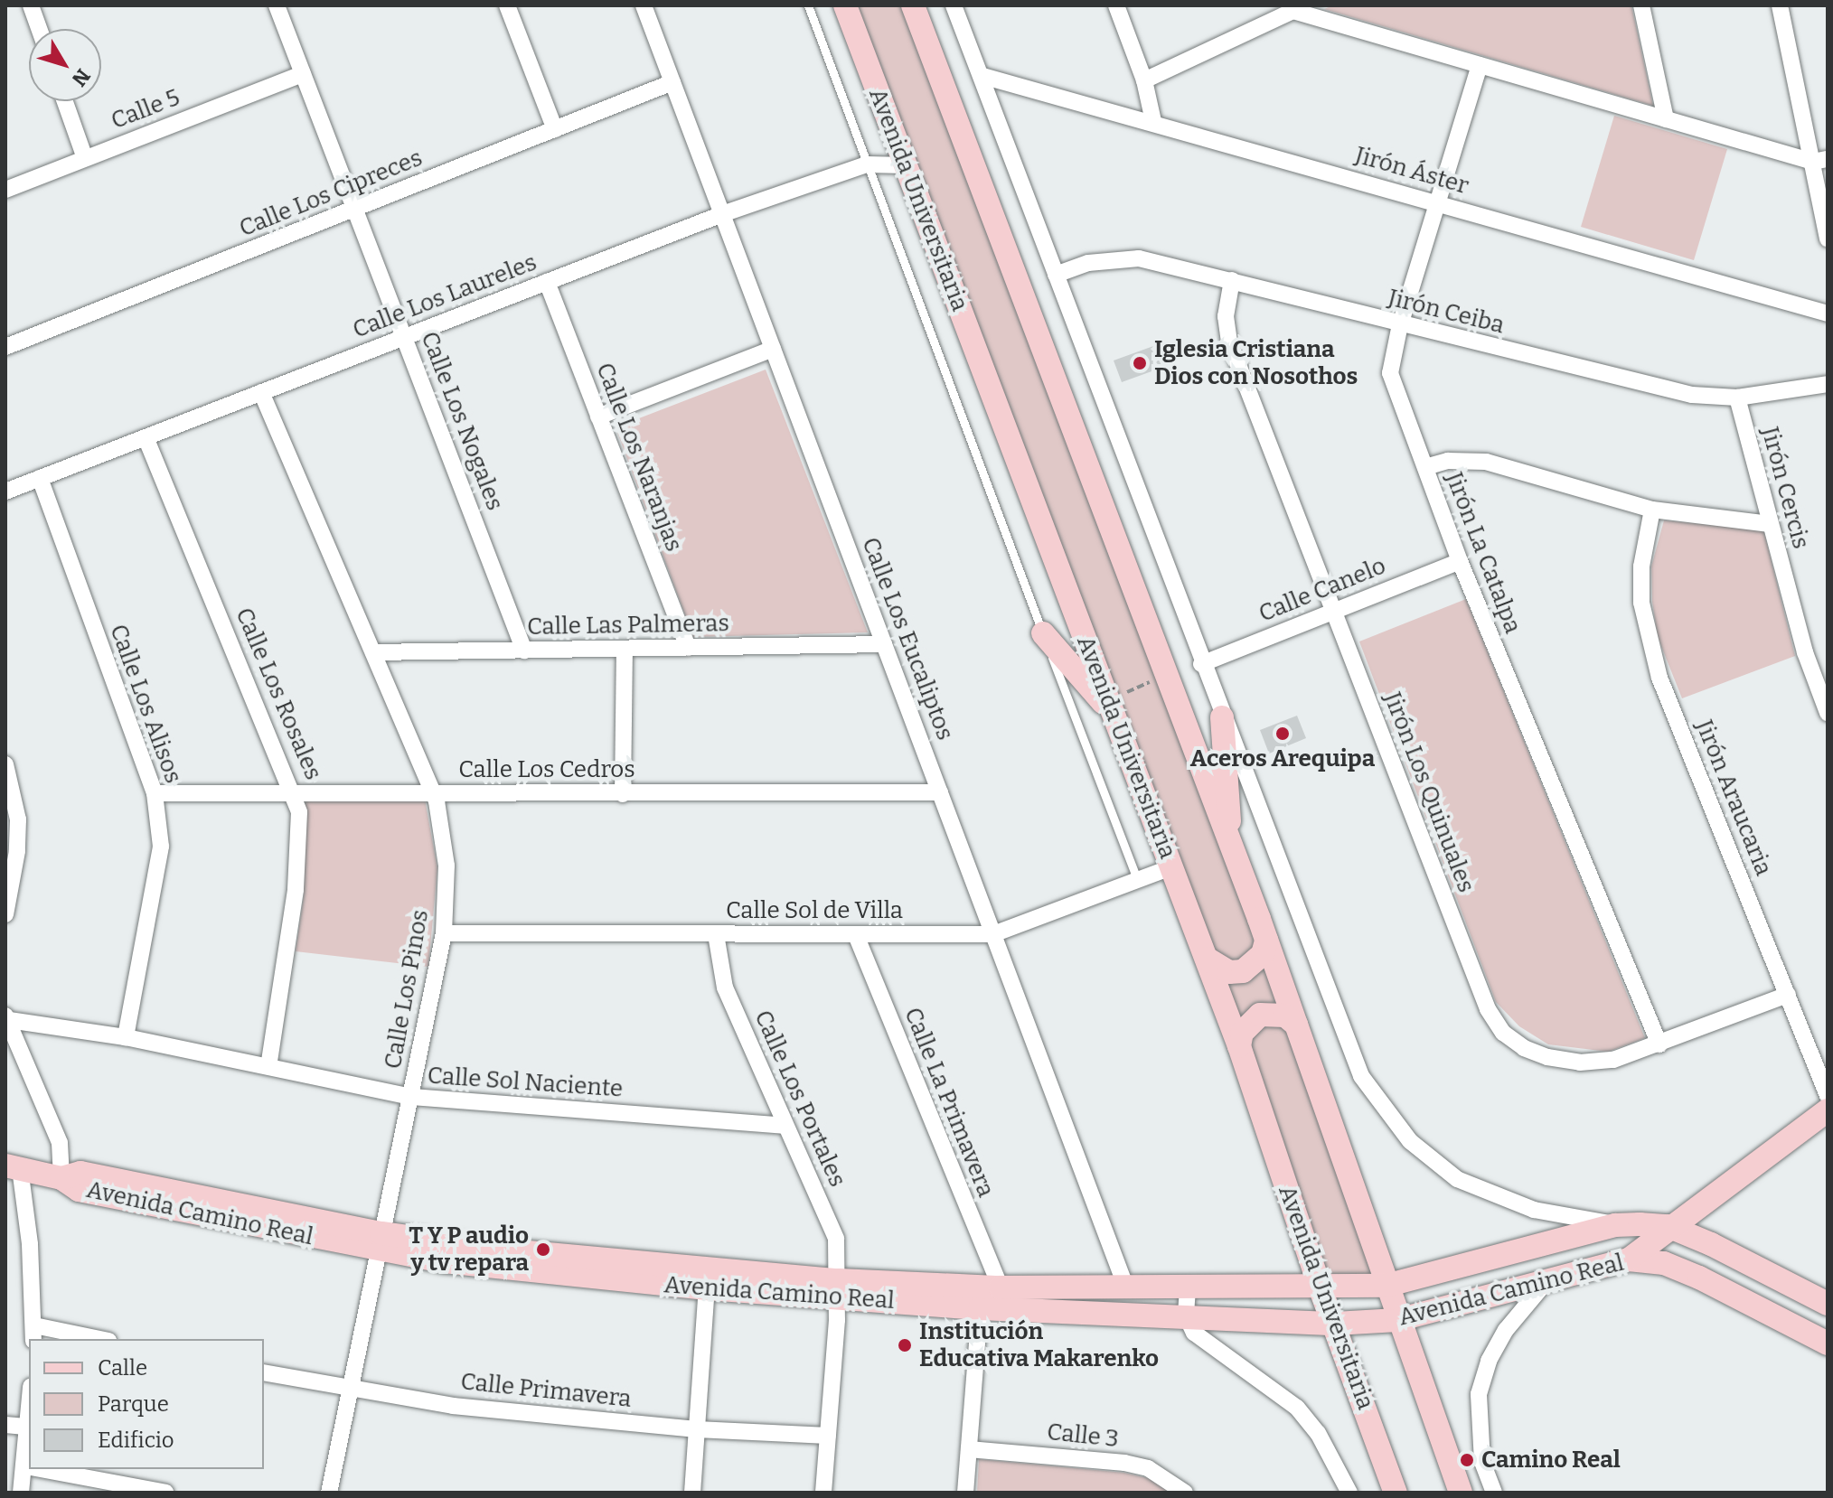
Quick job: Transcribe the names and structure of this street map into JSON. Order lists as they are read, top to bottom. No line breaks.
{"streets":{"main road":["Avenida Universitaria","Avenida Camino Real"],"street":["Calle 5","Jirón Áster","Calle Los Cipreces","Calle Los Laureles","Jirón Ceiba","Calle Los Nogales","Calle Los Naranjas","Jirón Cercis","Jirón La Catalpa","Calle Canelo","Calle Las Palmeras","Calle Los Eucaliptos","Calle Los Rosales","Calle Los Alisos","Calle Los Cedros","Jirón Los Quinuales","Jirón Araucaria","Calle Sol de Villa","Calle Los Pinos","Calle Sol Naciente","Calle Los Portales","Calle La Primavera","Calle Primavera","Calle 3"]},"crossings":[["Calle 5","Calle Los Nogales"],["Jirón Áster","Jirón La Catalpa"],["Calle Los Cipreces","Calle Los Nogales"],["Calle Los Cipreces","Calle Los Eucaliptos"],["Avenida Universitaria","Calle Los Laureles"],["Avenida Universitaria","Calle Sol de Villa"],["Avenida Universitaria","Avenida Camino Real"],["Calle Los Laureles","Calle Los Nogales"],["Calle Los Laureles","Calle Los Naranjas"],["Calle Los Laureles","Calle Los Eucaliptos"],["Calle Los Laureles","Calle Los Rosales"],["Calle Los Laureles","Calle Los Alisos"],["Calle Los Laureles","Calle Los Pinos"],["Jirón Ceiba","Jirón Cercis"],["Jirón Ceiba","Jirón La Catalpa"],["Jirón Ceiba","Jirón Los Quinuales"],["Calle Los Nogales","Calle Las Palmeras"],["Calle Los Naranjas","Calle Las Palmeras"],["Jirón La Catalpa","Calle Canelo"],["Jirón La Catalpa","Jirón Los Quinuales"],["Calle Canelo","Jirón Los Quinuales"],["Calle Las Palmeras","Calle Los Eucaliptos"],["Calle Las Palmeras","Calle Los Pinos"],["Calle Los Eucaliptos","Calle Los Cedros"],["Calle Los Eucaliptos","Calle Sol de Villa"],["Calle Los Eucaliptos","Avenida Camino Real"],["Calle Los Rosales","Calle Los Cedros"],["Calle Los Rosales","Calle Sol Naciente"],["Calle Los Alisos","Calle Los Cedros"],["Calle Los Alisos","Calle Sol Naciente"],["Calle Los Cedros","Calle Los Pinos"],["Jirón Los Quinuales","Jirón Araucaria"],["Calle Sol de Villa","Calle Los Pinos"],["Calle Sol de Villa","Calle Los Portales"],["Calle Sol de Villa","Calle La Primavera"],["Calle Los Pinos","Calle Sol Naciente"],["Calle Los Pinos","Avenida Camino Real"],["Calle Los Pinos","Calle Primavera"],["Calle Sol Naciente","Calle Los Portales"],["Calle Los Portales","Avenida Camino Real"],["Calle Los Portales","Calle Primavera"],["Calle La Primavera","Avenida Camino Real"]],"places":["Iglesia Cristiana Dios con Nosothos","Aceros Arequipa","T Y P audio y tv repara","Institución Educativa Makarenko","Camino Real"],"legend":["Calle","Parque","Edificio"],"north":"bottom right"}
